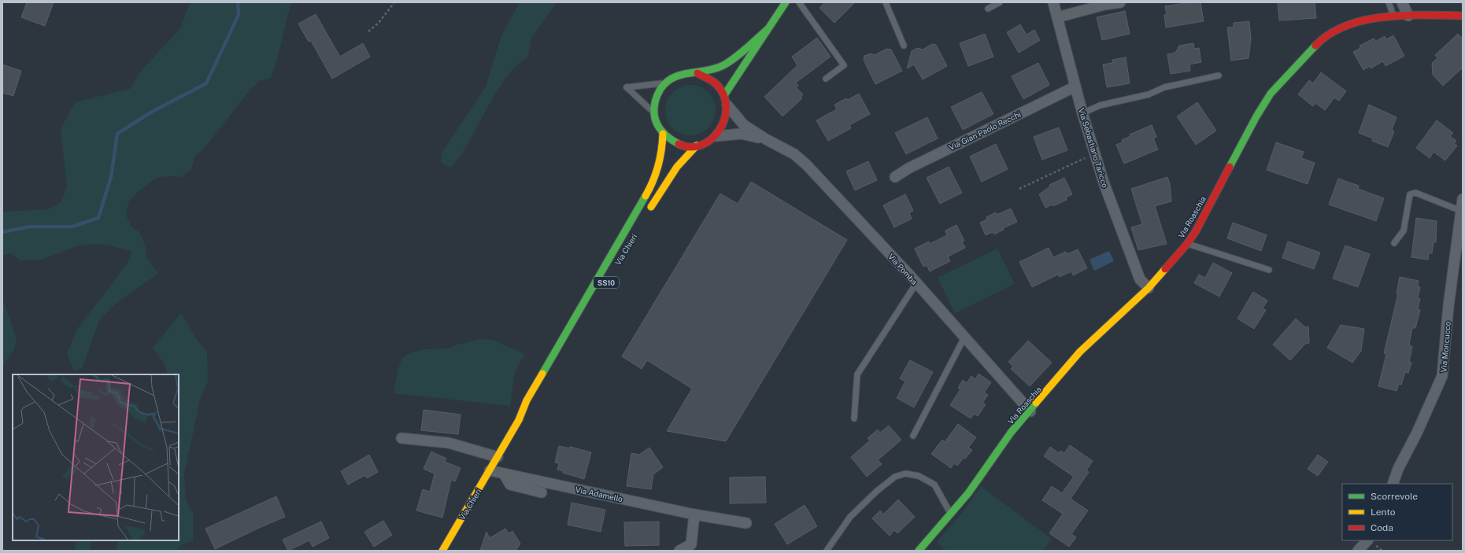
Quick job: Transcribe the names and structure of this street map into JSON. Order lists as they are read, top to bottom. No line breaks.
{"streets":{"main road":["Via Roaschia","Via Chieri","SS10"],"street":["Via Gian Paolo Recchi","Via Sebastiano Taricco","Via Pomba","Via Moncucco","Via Adamello"]},"crossings":[["Via Gian Paolo Recchi","Via Sebastiano Taricco"],["Via Sebastiano Taricco","Via Roaschia"],["Via Roaschia","Via Pomba"],["Via Chieri","Via Pomba"],["Via Chieri","Via Adamello"]],"legend":["Scorrevole","Lento","Coda"]}
